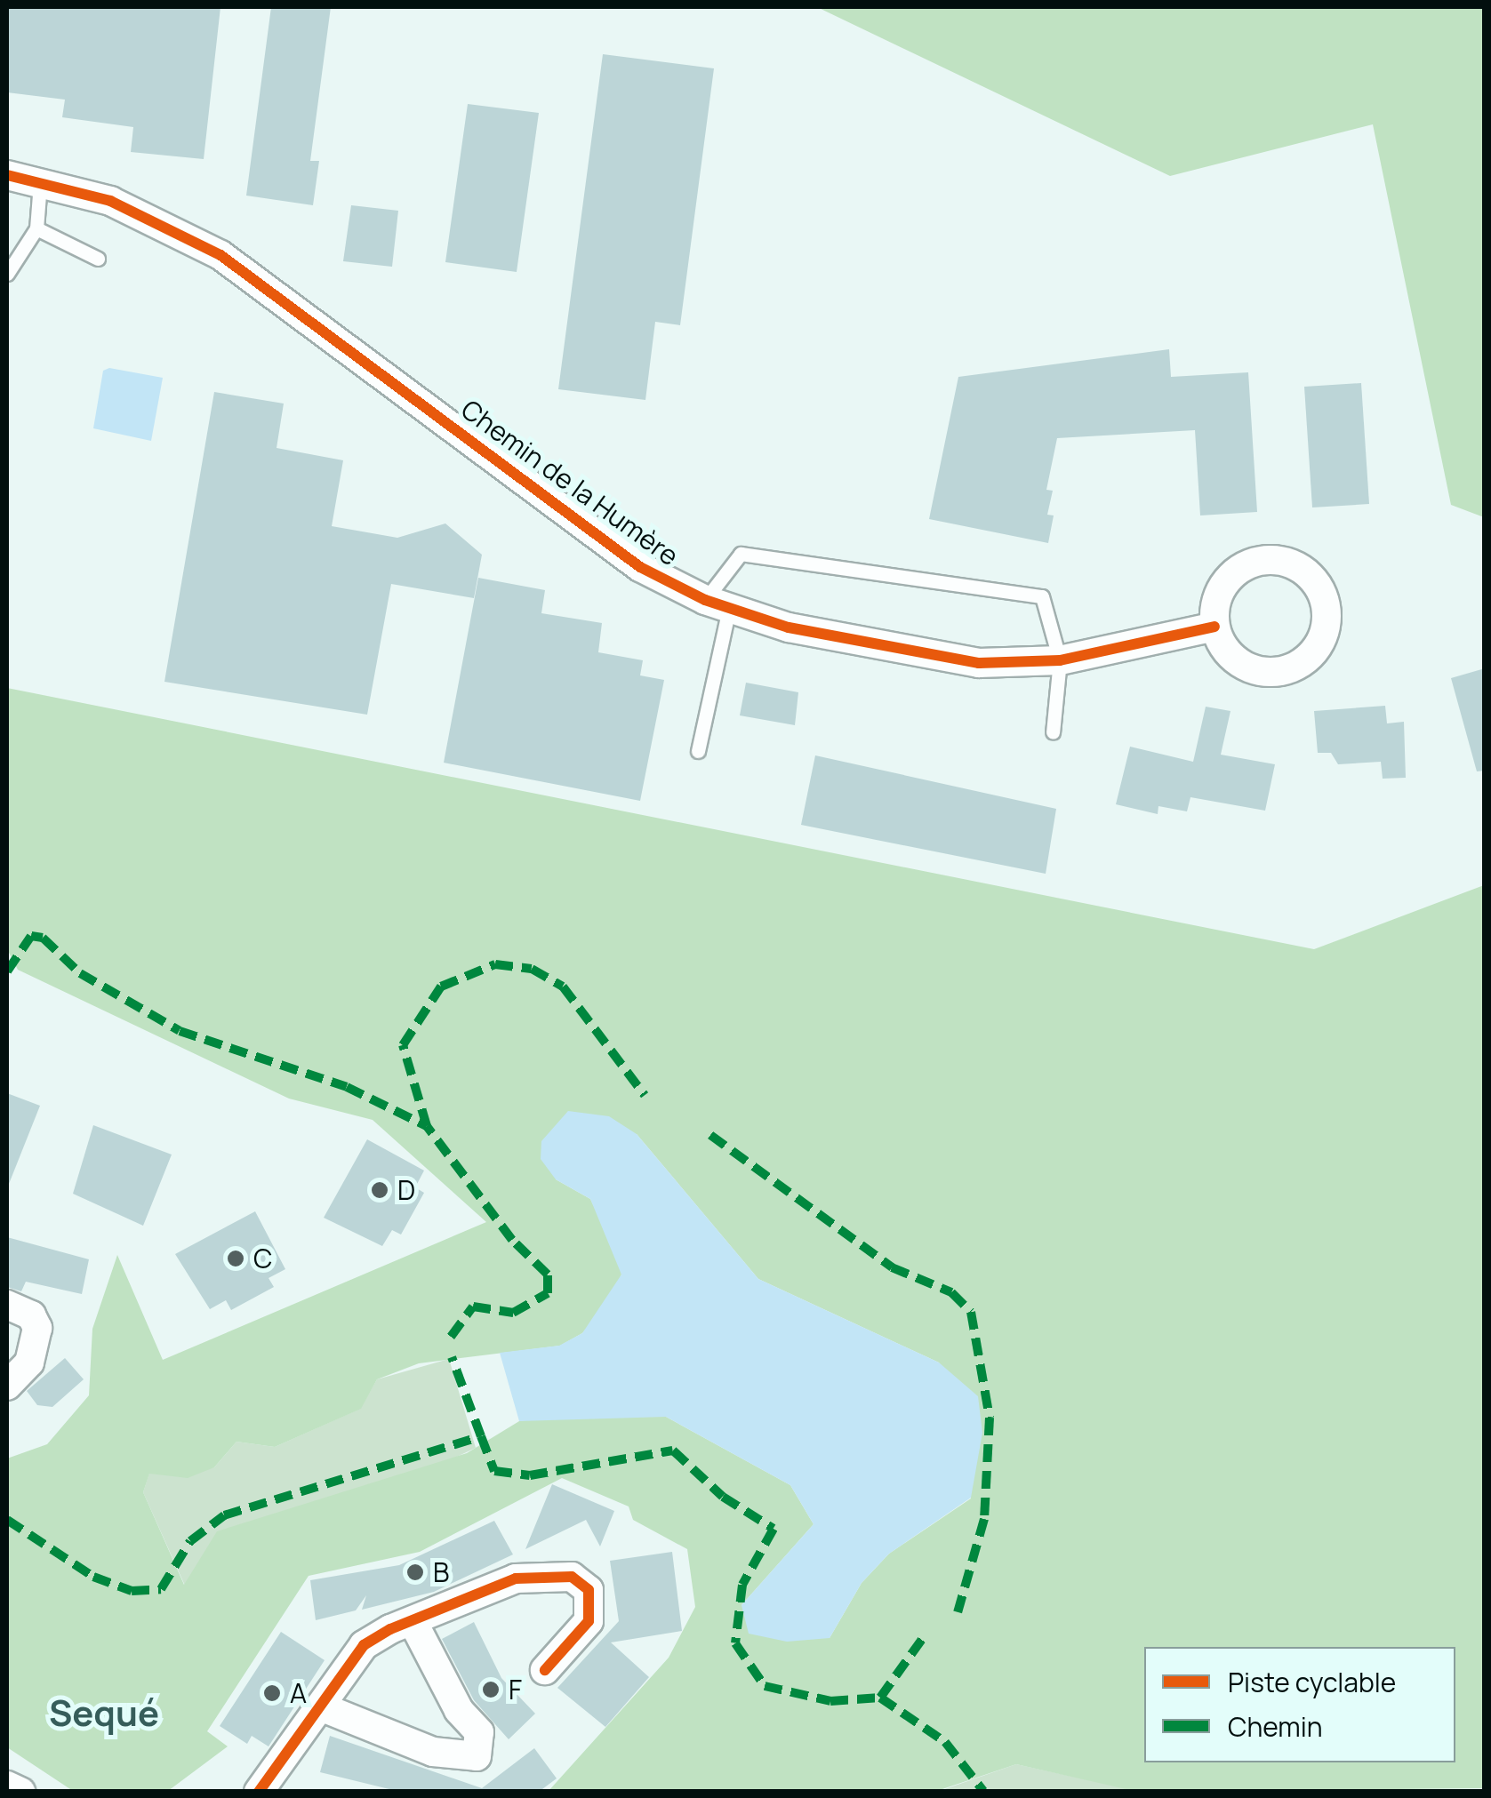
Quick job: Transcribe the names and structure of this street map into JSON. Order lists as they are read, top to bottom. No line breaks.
{"streets":{"street":["Chemin de la Humère"]},"districts":["Sequé"],"places":["D","C","B","F","A"],"legend":["Piste cyclable","Chemin"]}
